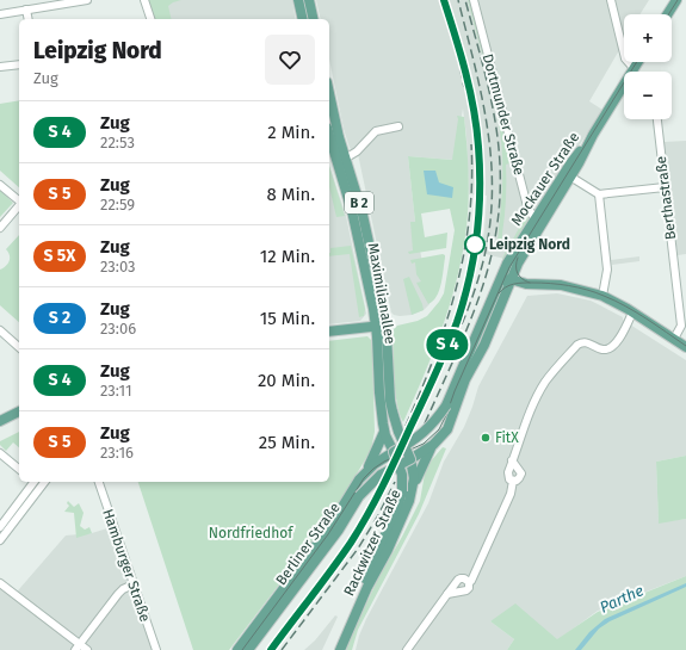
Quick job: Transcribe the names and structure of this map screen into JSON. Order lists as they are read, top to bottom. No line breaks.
{"streets":{"main road":["Mockauer Straße","B 2","Maximilianallee","Rackwitzer Straße","Berliner Straße"],"street":["Dortmunder Straße","Berthastraße","Hamburger Straße"]},"crossings":[["Dortmunder Straße","Mockauer Straße"],["Mockauer Straße","Maximilianallee"],["Mockauer Straße","Rackwitzer Straße"],["Mockauer Straße","Berliner Straße"],["Maximilianallee","Rackwitzer Straße"],["Maximilianallee","Berliner Straße"],["Rackwitzer Straße","Berliner Straße"]],"water":["Parthe"],"parks":["Nordfriedhof"],"places":["Leipzig Nord","FitX"],"page":{"on_map":"S 4","map_buttons":["+","−"],"heading":["Leipzig Nord","Zug"],"list":[{"mark":"S 4","name":"Zug","note":"22:53","value":"2 Min."},{"mark":"S 5","name":"Zug","note":"22:59","value":"8 Min."},{"mark":"S 5X","name":"Zug","note":"23:03","value":"12 Min."},{"mark":"S 2","name":"Zug","note":"23:06","value":"15 Min."},{"mark":"S 4","name":"Zug","note":"23:11","value":"20 Min."},{"mark":"S 5","name":"Zug","note":"23:16","value":"25 Min."}]}}
